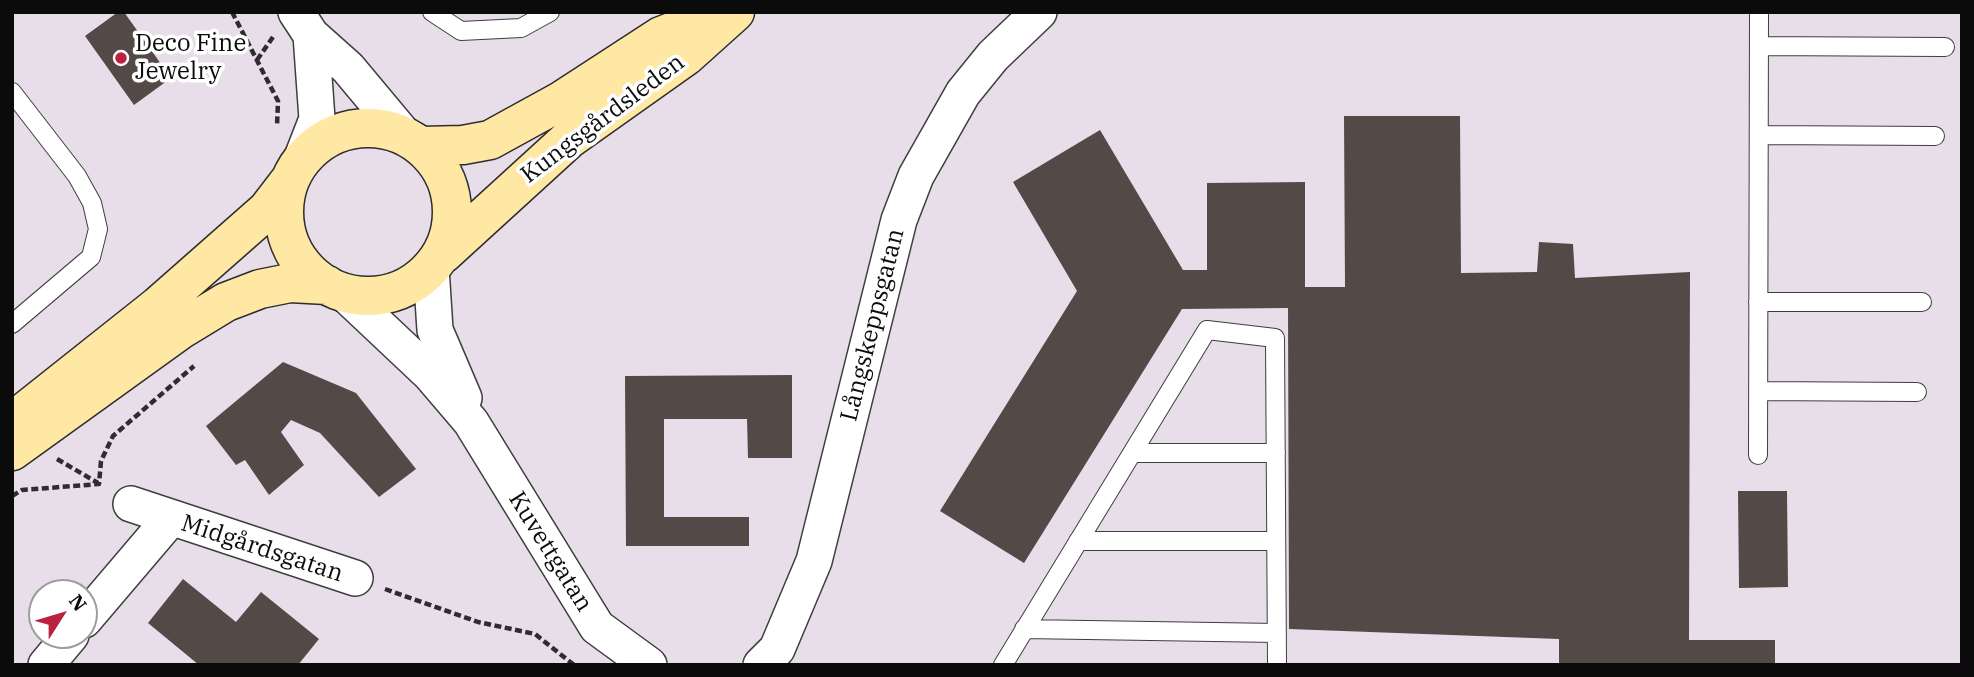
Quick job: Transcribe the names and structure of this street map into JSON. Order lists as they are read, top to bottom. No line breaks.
{"streets":{"main road":["Kungsgårdsleden"],"street":["Långskeppsgatan","Midgårdsgatan","Kuvettgatan"]},"crossings":[["Kungsgårdsleden","Kuvettgatan"]],"places":["Deco Fine Jewelry"],"north":"top right"}
